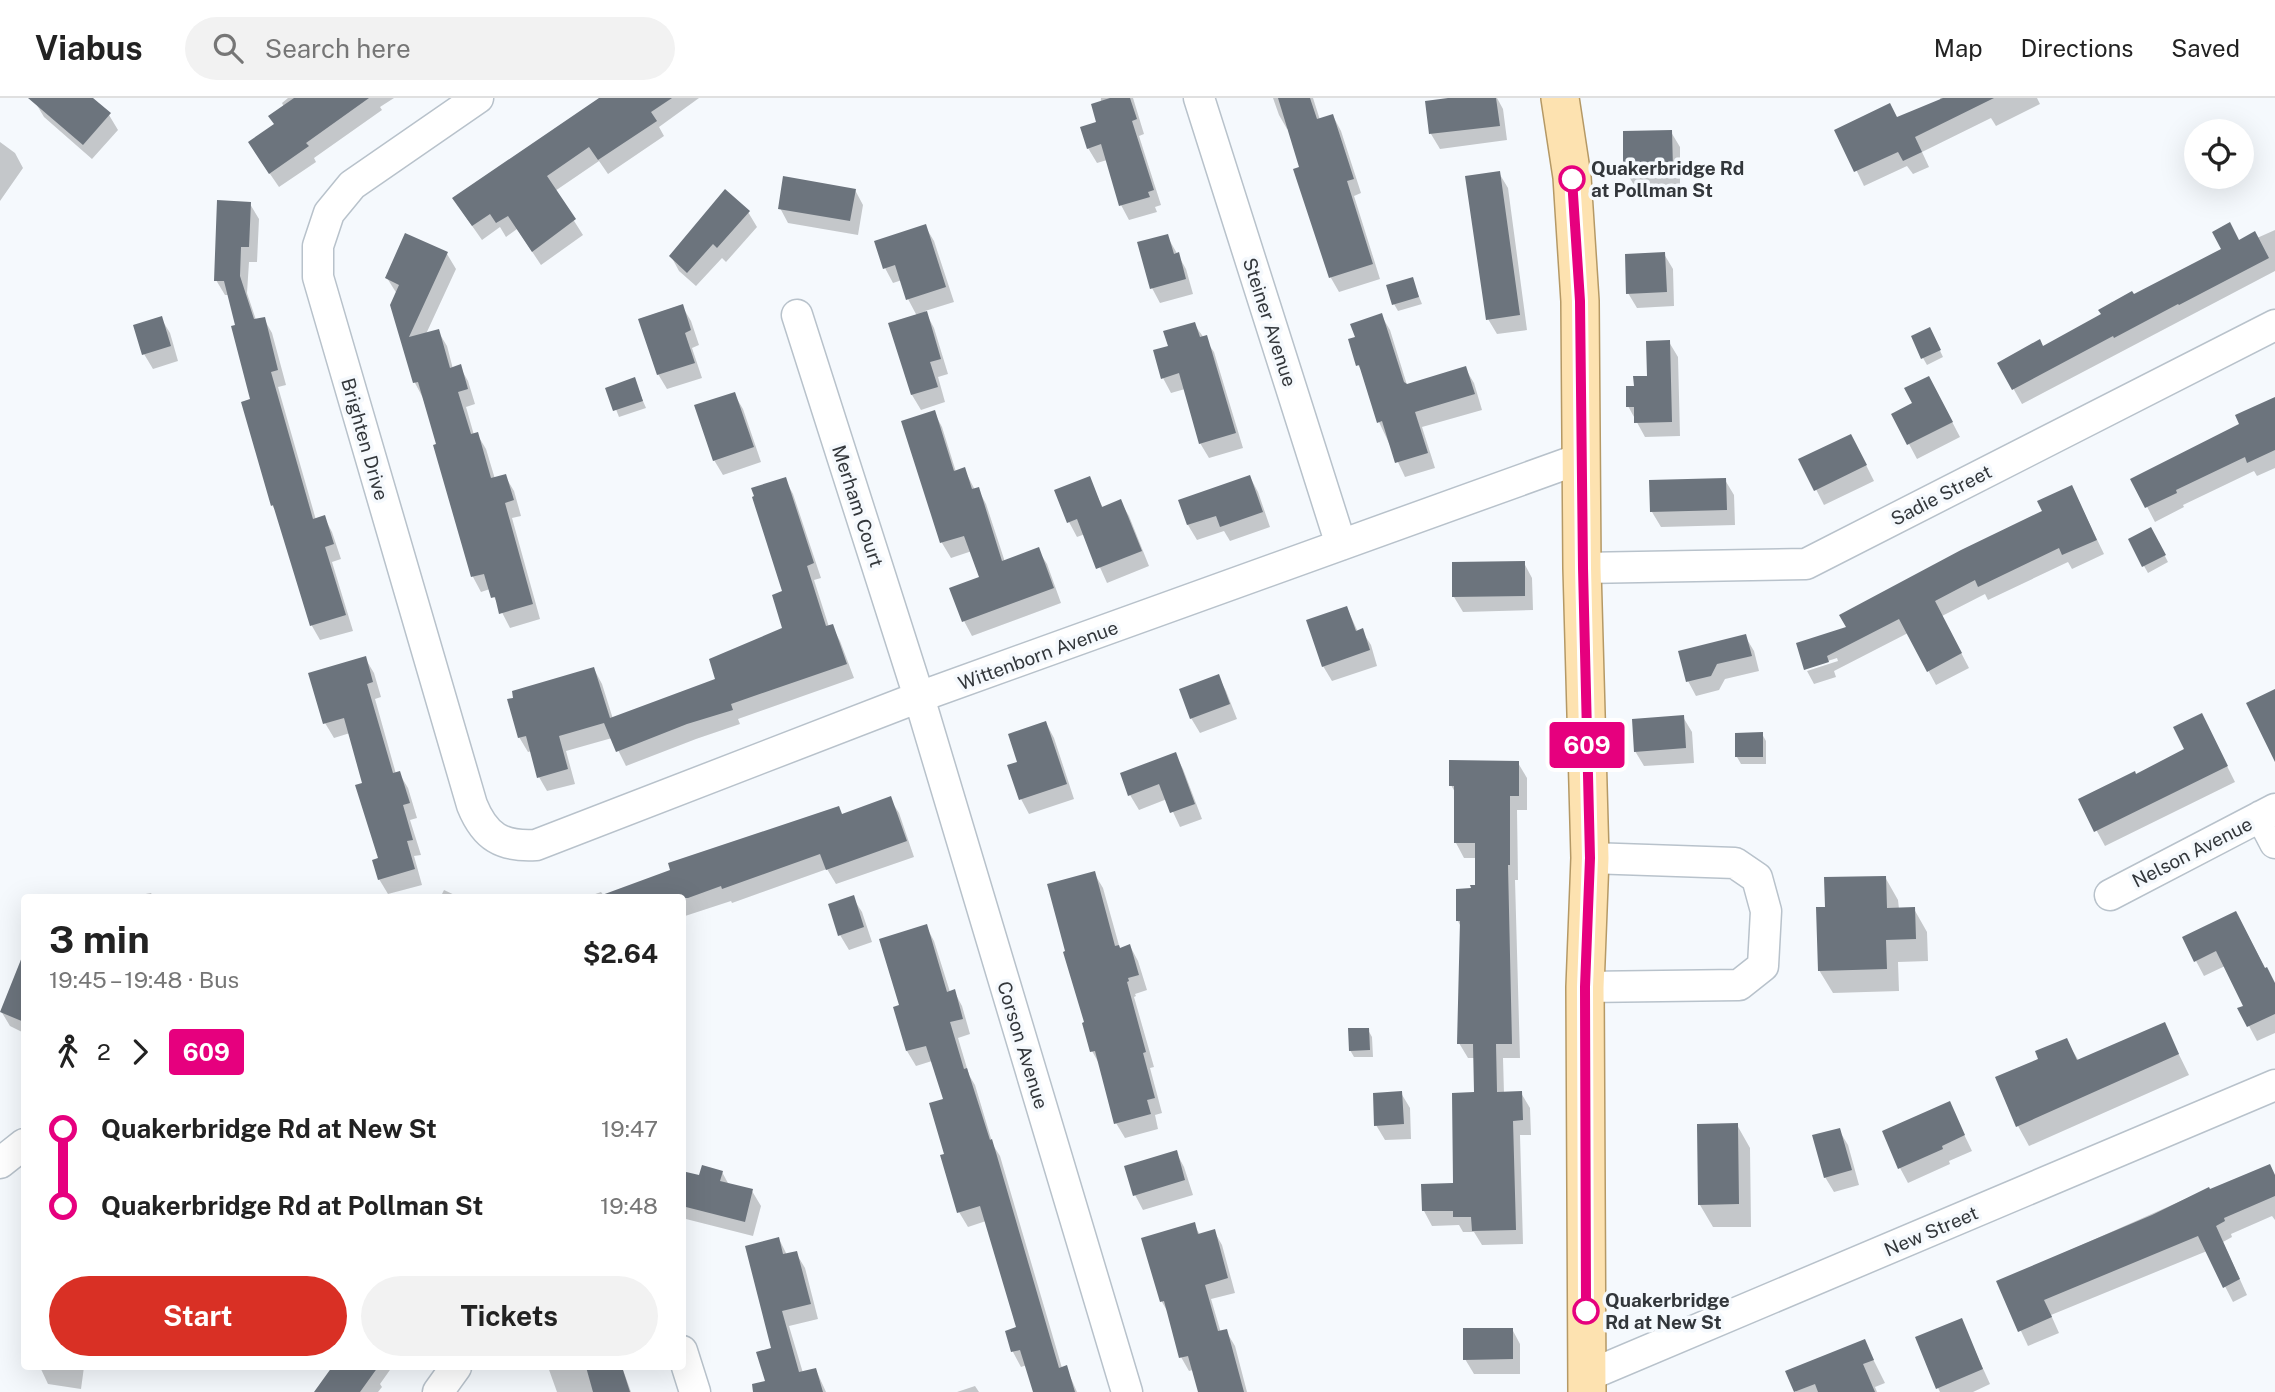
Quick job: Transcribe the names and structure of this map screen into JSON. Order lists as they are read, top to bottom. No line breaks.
{"streets":{"street":["Steiner Avenue","Brighten Drive","Sadie Street","Merham Court","Wittenborn Avenue","Nelson Avenue","Corson Avenue","New Street"]},"crossings":[["Steiner Avenue","Wittenborn Avenue"],["Brighten Drive","Wittenborn Avenue"],["Merham Court","Wittenborn Avenue"],["Merham Court","Corson Avenue"],["Wittenborn Avenue","Corson Avenue"]],"places":["Quakerbridge Rd at Pollman St","Quakerbridge Rd at New St"],"lines":["bus line 609"],"page":{"header":"Viabus","search":"Search here","nav":["Map","Directions","Saved"],"on_map":"609","heading":["3 min","19:45 – 19:48 · Bus","$2.64"],"legs":["2","609"],"list":[{"name":"Quakerbridge Rd at New St","value":"19:47"},{"name":"Quakerbridge Rd at Pollman St","value":"19:48"}],"buttons":["Start","Tickets"]}}
